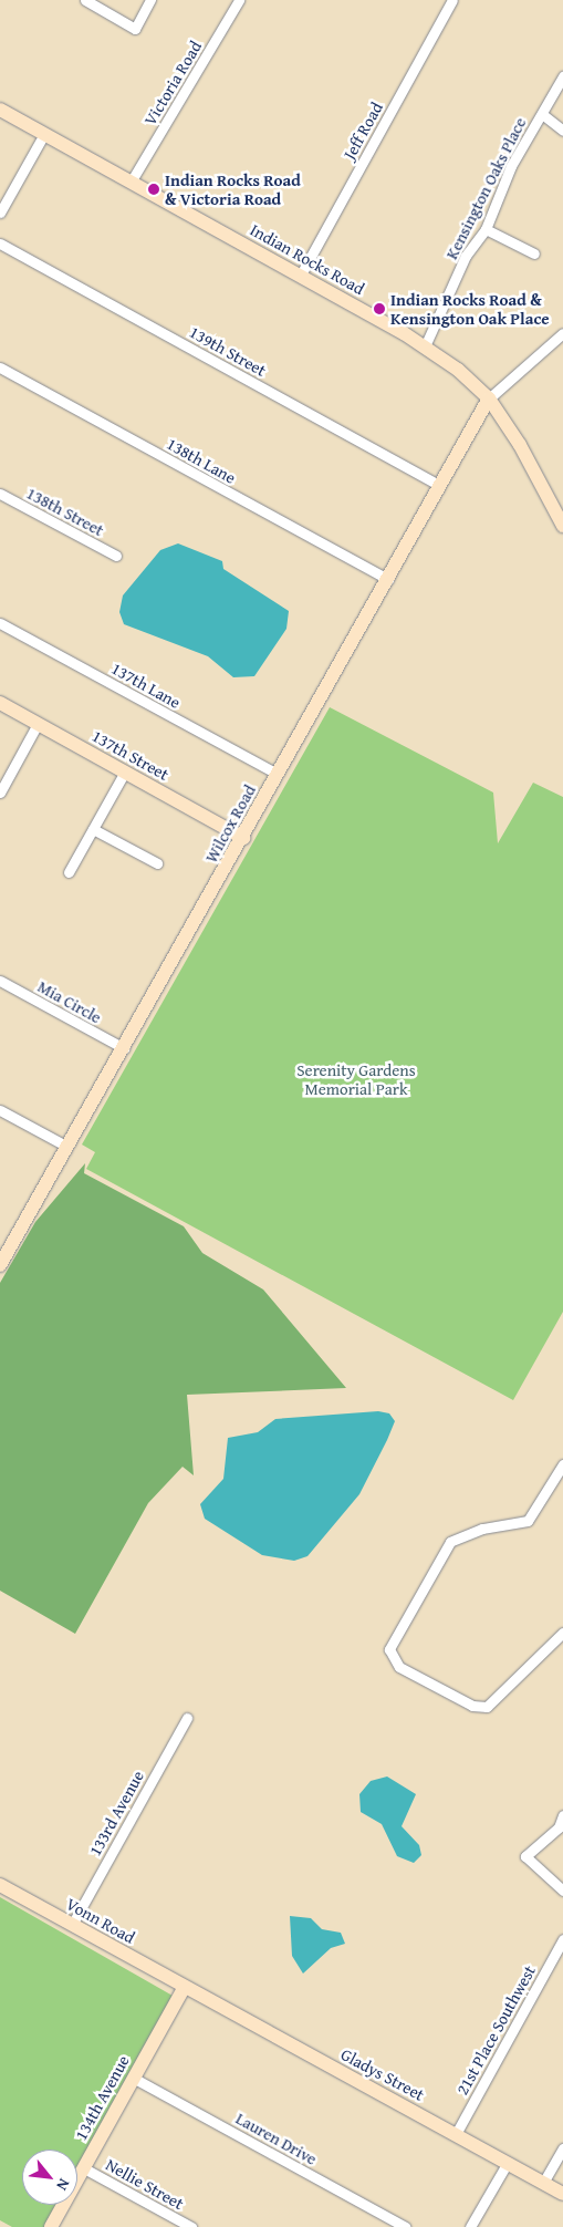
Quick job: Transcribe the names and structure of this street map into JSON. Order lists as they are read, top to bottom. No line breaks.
{"streets":{"street":["Victoria Road","Jeff Road","Kensington Oaks Place","Indian Rocks Road","139th Street","138th Lane","138th Street","137th Lane","137th Street","Wilcox Road","Mia Circle","133rd Avenue","Vonn Road","21st Place Southwest","Gladys Street","134th Avenue","Lauren Drive","Nellie Street"]},"crossings":[["Victoria Road","Indian Rocks Road"],["Jeff Road","Indian Rocks Road"],["Kensington Oaks Place","Indian Rocks Road"],["Indian Rocks Road","Wilcox Road"],["139th Street","Wilcox Road"],["138th Lane","Wilcox Road"],["137th Lane","Wilcox Road"],["137th Street","Wilcox Road"],["Wilcox Road","Mia Circle"],["133rd Avenue","Vonn Road"],["Vonn Road","Gladys Street"],["Vonn Road","134th Avenue"],["21st Place Southwest","Gladys Street"],["Gladys Street","134th Avenue"],["134th Avenue","Lauren Drive"],["134th Avenue","Nellie Street"]],"parks":["Serenity Gardens Memorial Park"],"places":["Indian Rocks Road & Victoria Road","Indian Rocks Road & Kensington Oak Place"],"north":"bottom right"}
